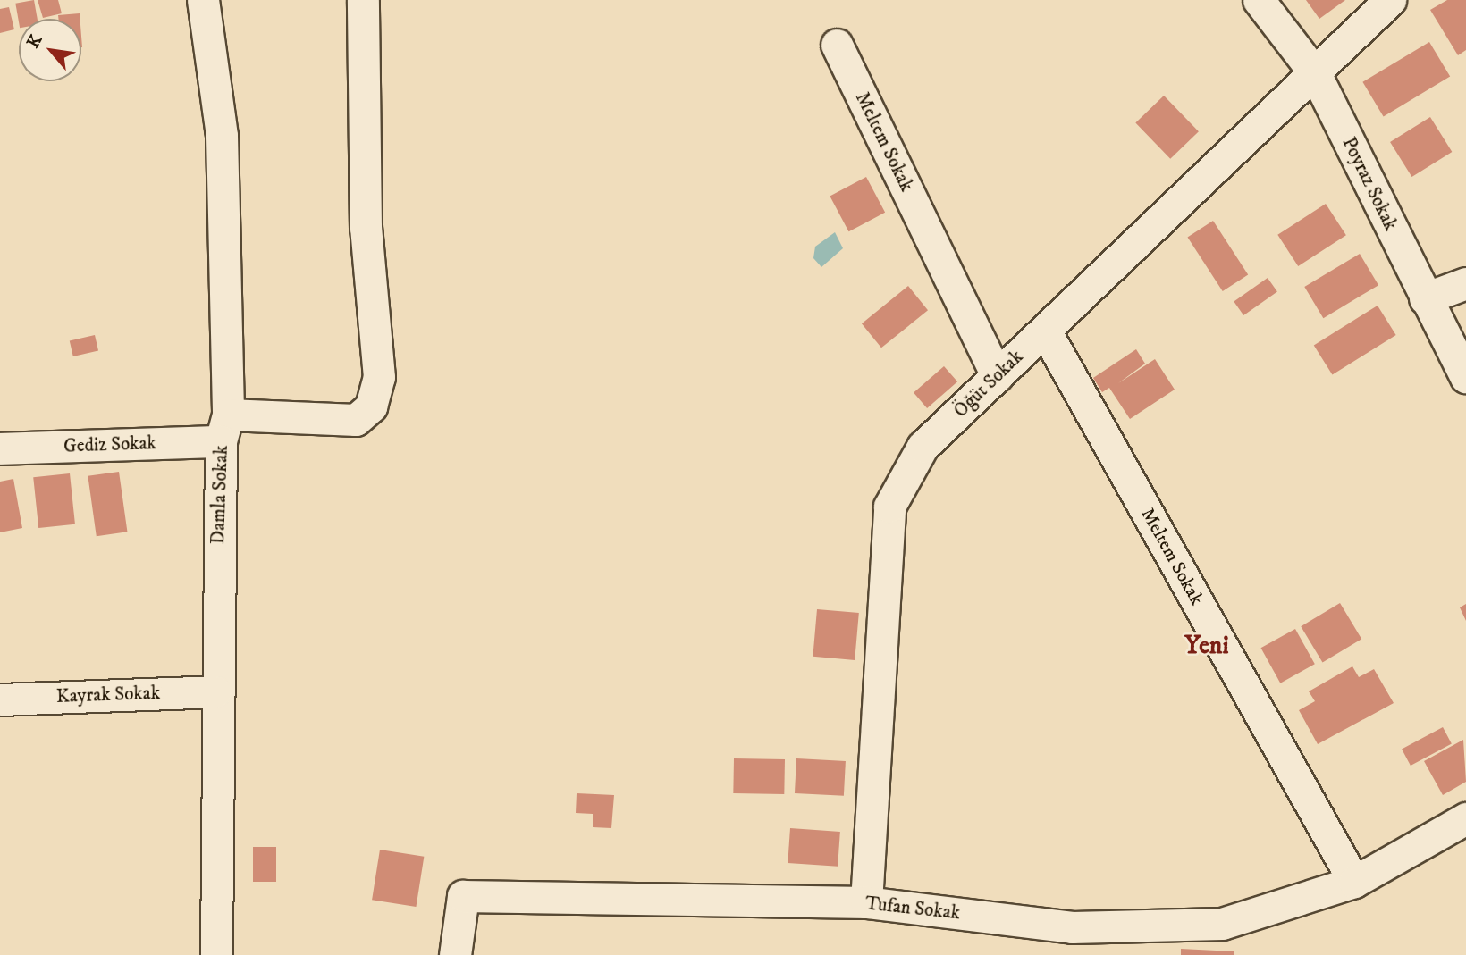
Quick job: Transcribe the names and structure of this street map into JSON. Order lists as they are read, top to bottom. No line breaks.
{"streets":{"street":["Meltem Sokak","Poyraz Sokak","Öğüt Sokak","Gediz Sokak","Damla Sokak","Kayrak Sokak","Tufan Sokak"]},"crossings":[["Meltem Sokak","Öğüt Sokak"],["Meltem Sokak","Tufan Sokak"],["Poyraz Sokak","Öğüt Sokak"],["Öğüt Sokak","Tufan Sokak"],["Gediz Sokak","Damla Sokak"],["Damla Sokak","Kayrak Sokak"]],"districts":["Yeni"],"north":"top left"}
